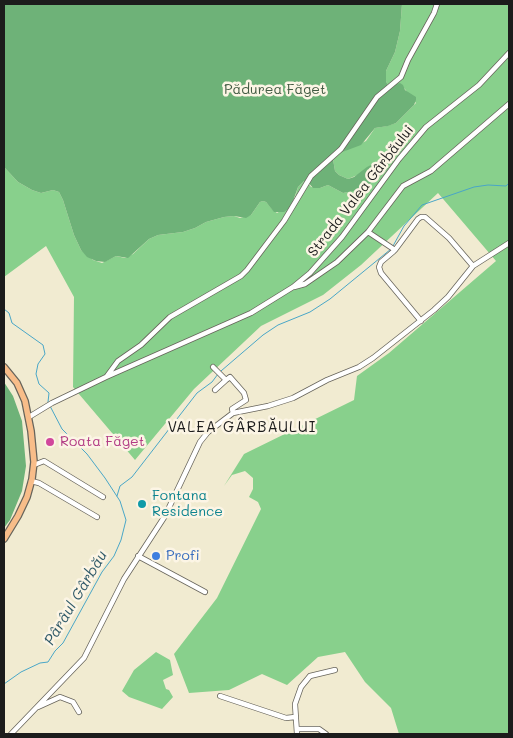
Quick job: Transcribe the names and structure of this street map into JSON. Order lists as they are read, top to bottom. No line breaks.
{"streets":{"street":["Strada Valea Gârbăului"]},"districts":["VALEA GÂRBĂULUI"],"water":["Pârâul Gârbău"],"parks":["Pădurea Făget"],"places":["Roata Făget","Fontana Residence","Profi"]}
